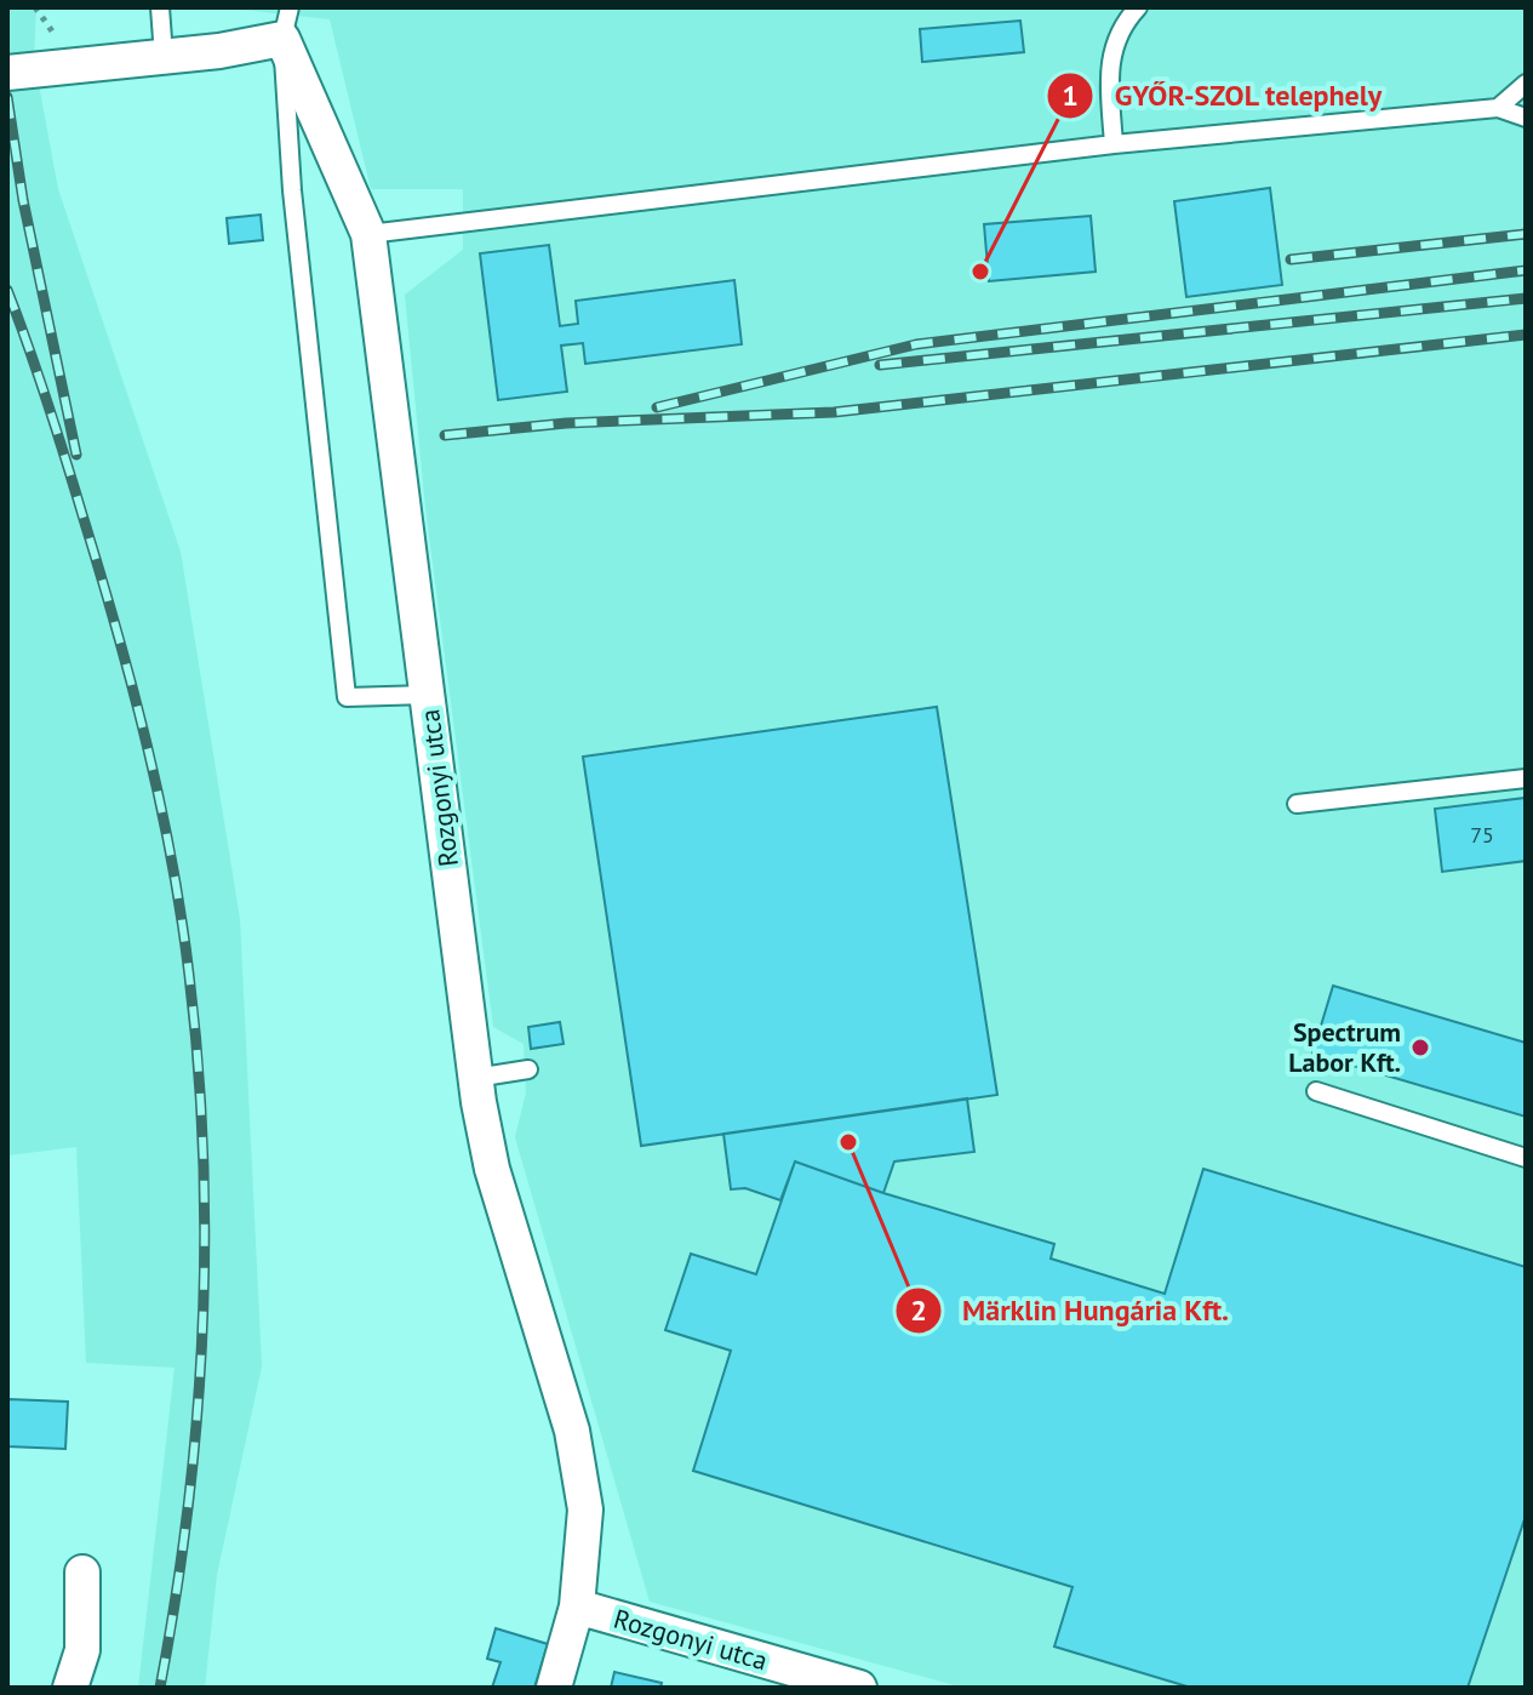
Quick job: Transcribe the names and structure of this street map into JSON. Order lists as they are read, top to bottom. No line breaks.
{"streets":{"street":["Rozgonyi utca"]},"places":["GYŐR-SZOL telephely","Spectrum Labor Kft.","Märklin Hungária Kft."],"house_numbers":["75"]}
